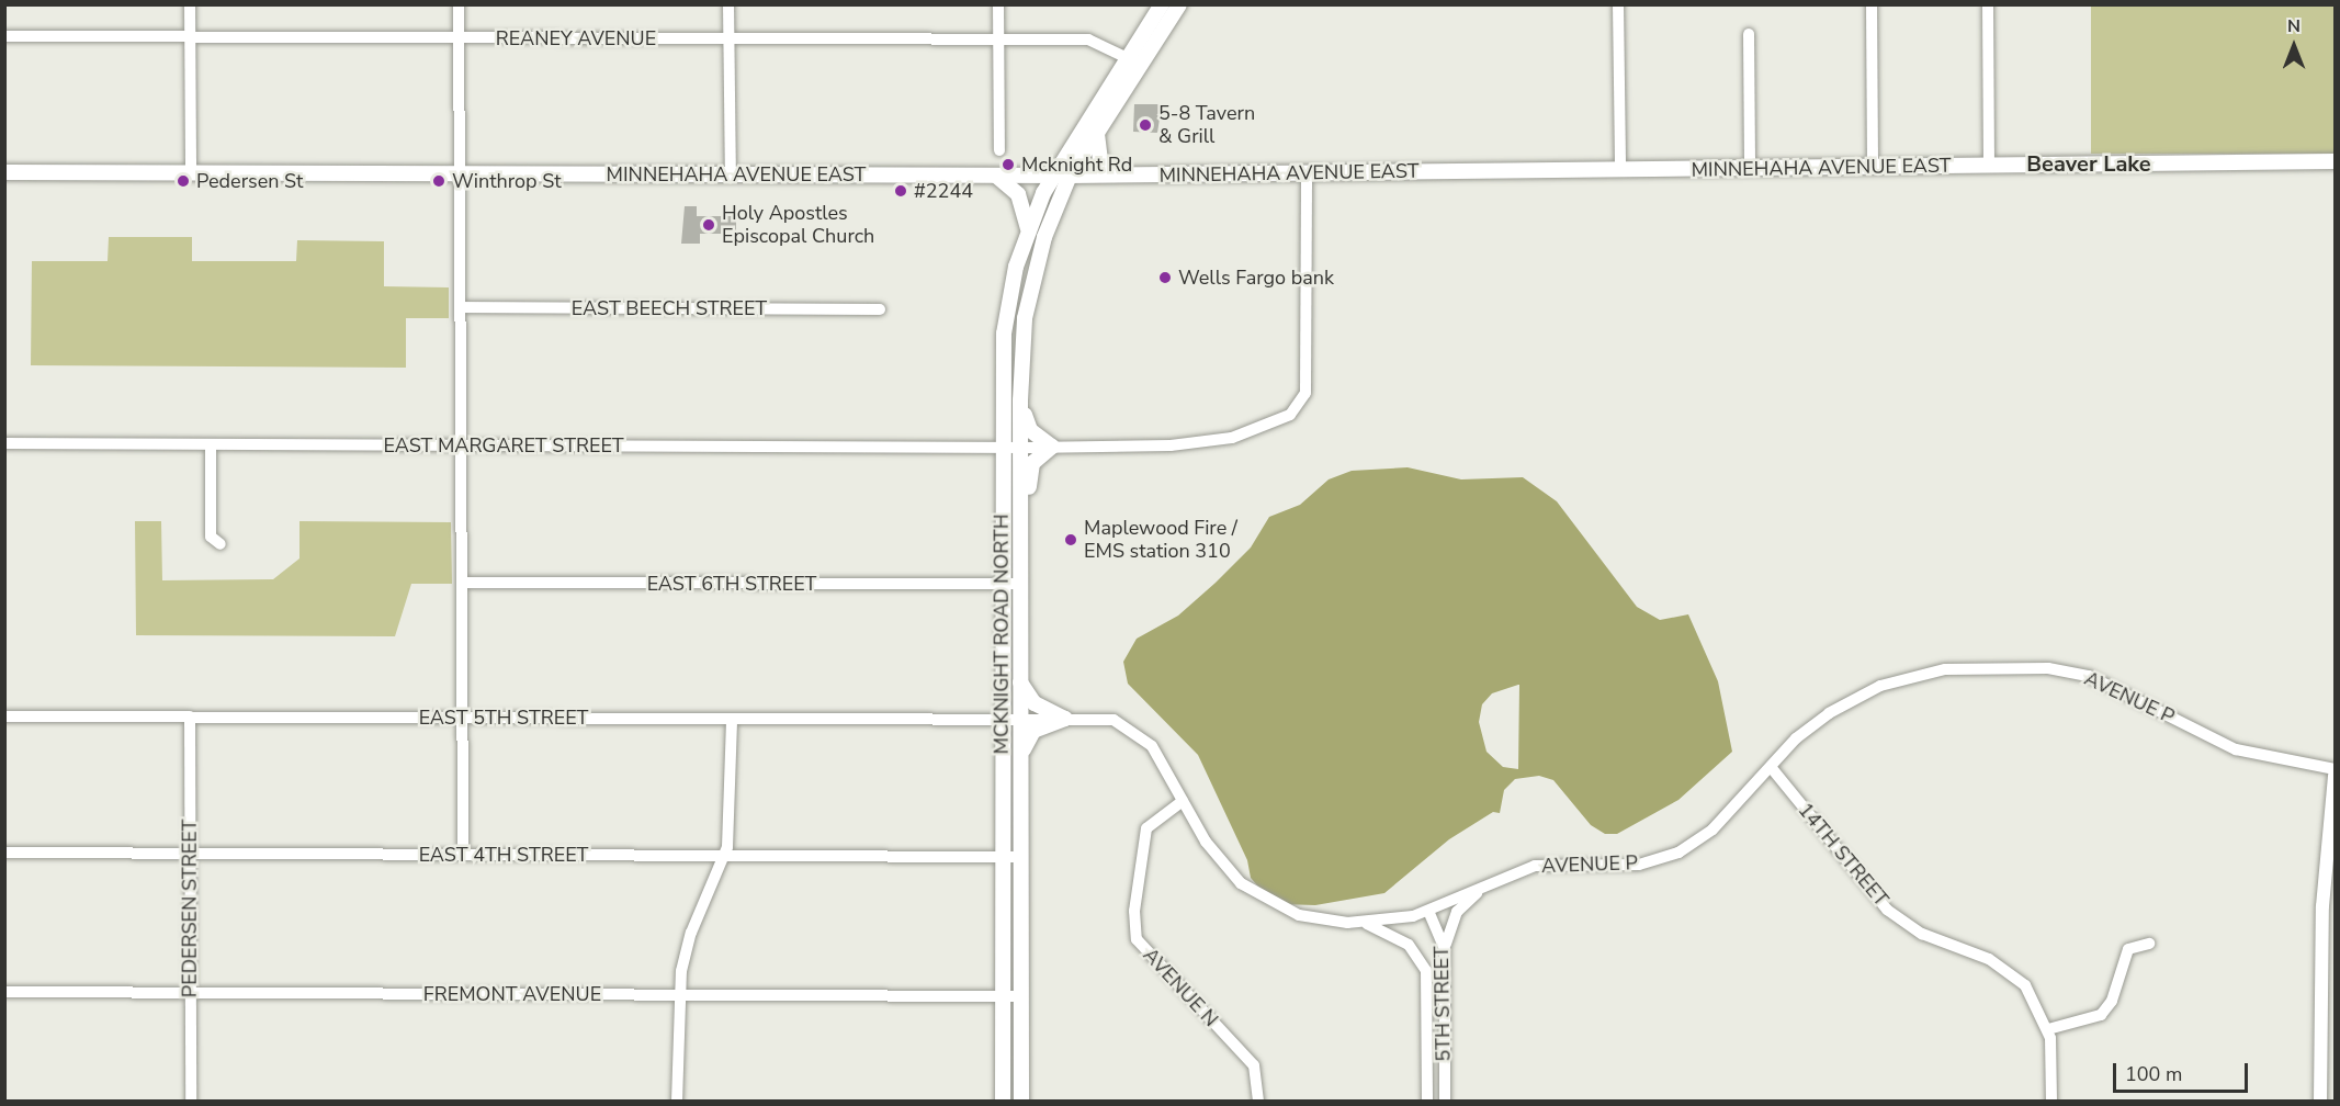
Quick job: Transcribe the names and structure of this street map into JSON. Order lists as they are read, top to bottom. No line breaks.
{"streets":{"main road":["MINNEHAHA AVENUE EAST","MCKNIGHT ROAD NORTH"],"street":["REANEY AVENUE","EAST BEECH STREET","EAST MARGARET STREET","EAST 6TH STREET","AVENUE P","EAST 5TH STREET","EAST 4TH STREET","14TH STREET","PEDERSEN STREET","AVENUE N","FREMONT AVENUE","5TH STREET"]},"crossings":[["REANEY AVENUE","MCKNIGHT ROAD NORTH"],["MINNEHAHA AVENUE EAST","EAST MARGARET STREET"],["MINNEHAHA AVENUE EAST","MCKNIGHT ROAD NORTH"],["EAST MARGARET STREET","MCKNIGHT ROAD NORTH"],["EAST 6TH STREET","MCKNIGHT ROAD NORTH"],["MCKNIGHT ROAD NORTH","AVENUE P"],["MCKNIGHT ROAD NORTH","EAST 5TH STREET"],["MCKNIGHT ROAD NORTH","EAST 4TH STREET"],["MCKNIGHT ROAD NORTH","FREMONT AVENUE"],["AVENUE P","EAST 5TH STREET"],["AVENUE P","14TH STREET"],["AVENUE P","AVENUE N"],["AVENUE P","5TH STREET"],["EAST 5TH STREET","PEDERSEN STREET"],["EAST 4TH STREET","PEDERSEN STREET"],["PEDERSEN STREET","FREMONT AVENUE"]],"districts":["Beaver Lake"],"places":["5-8 Tavern & Grill","Mcknight Rd","Pedersen St","Winthrop St","#2244","Holy Apostles Episcopal Church","Wells Fargo bank","Maplewood Fire / EMS station 310"],"scale_bar":"100 m","north":"top"}
